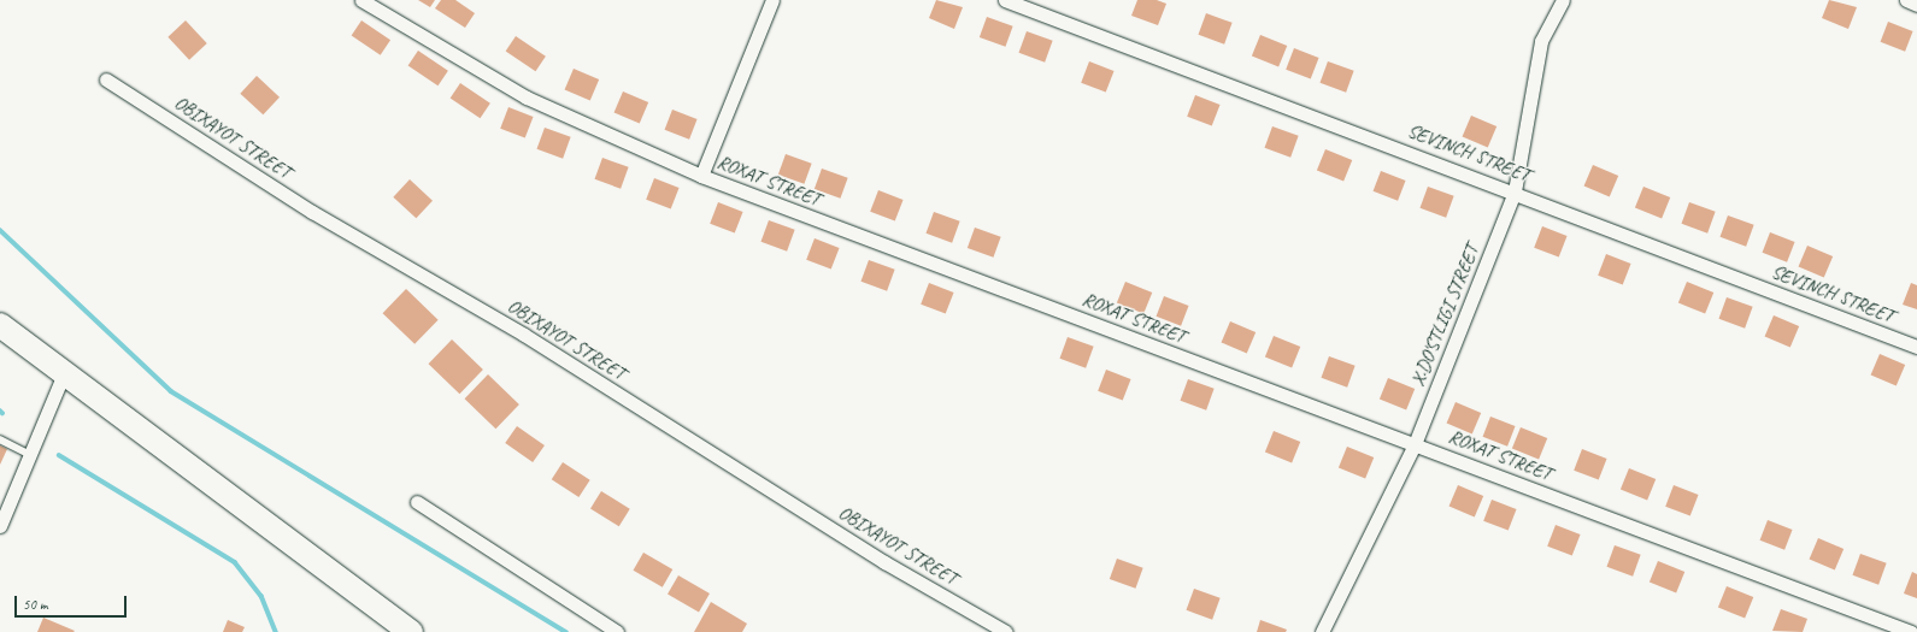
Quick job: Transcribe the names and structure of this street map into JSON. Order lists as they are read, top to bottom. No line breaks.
{"streets":{"street":["OBIXAYOT STREET","SEVINCH STREET","ROXAT STREET","X.DO'STLIGI STREET"]},"crossings":[["SEVINCH STREET","X.DO'STLIGI STREET"],["ROXAT STREET","X.DO'STLIGI STREET"]],"scale_bar":"50 m"}
